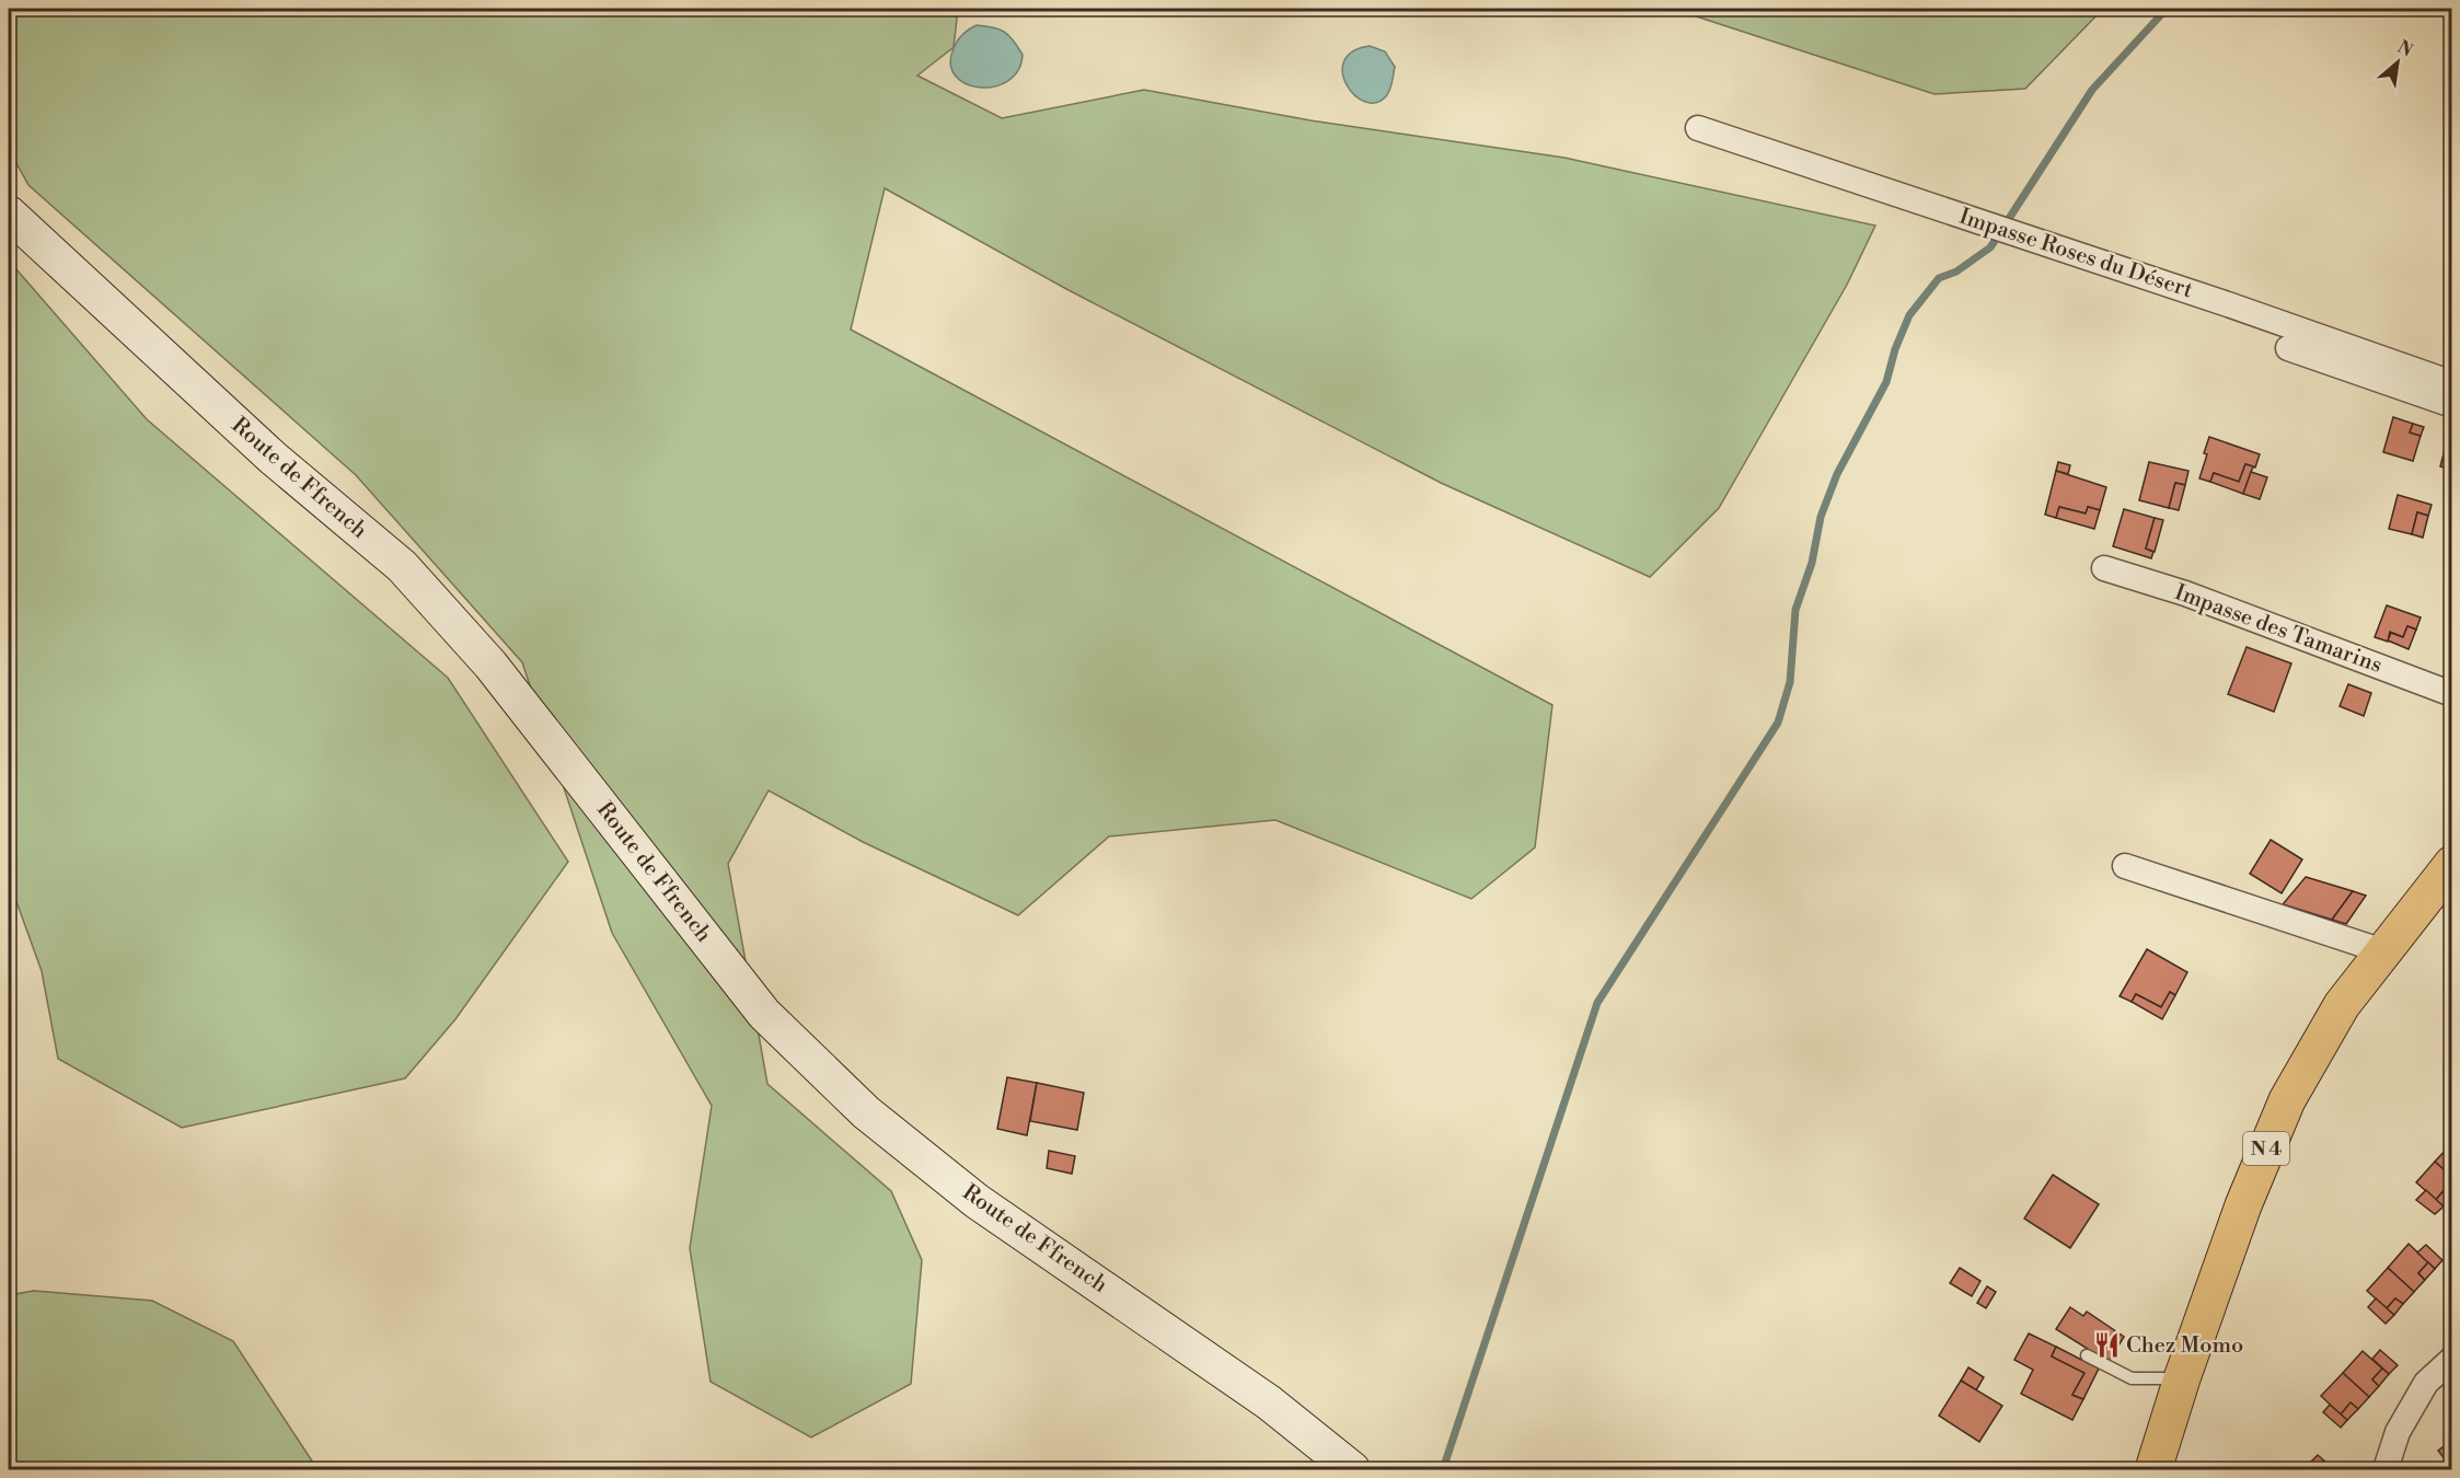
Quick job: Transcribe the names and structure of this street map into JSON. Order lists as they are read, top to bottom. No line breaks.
{"streets":{"main road":["Route de Ffrench","N 4"],"street":["Impasse Roses du Désert","Impasse des Tamarins"]},"places":{"restaurant":["Chez Momo"]},"north":"top right"}
